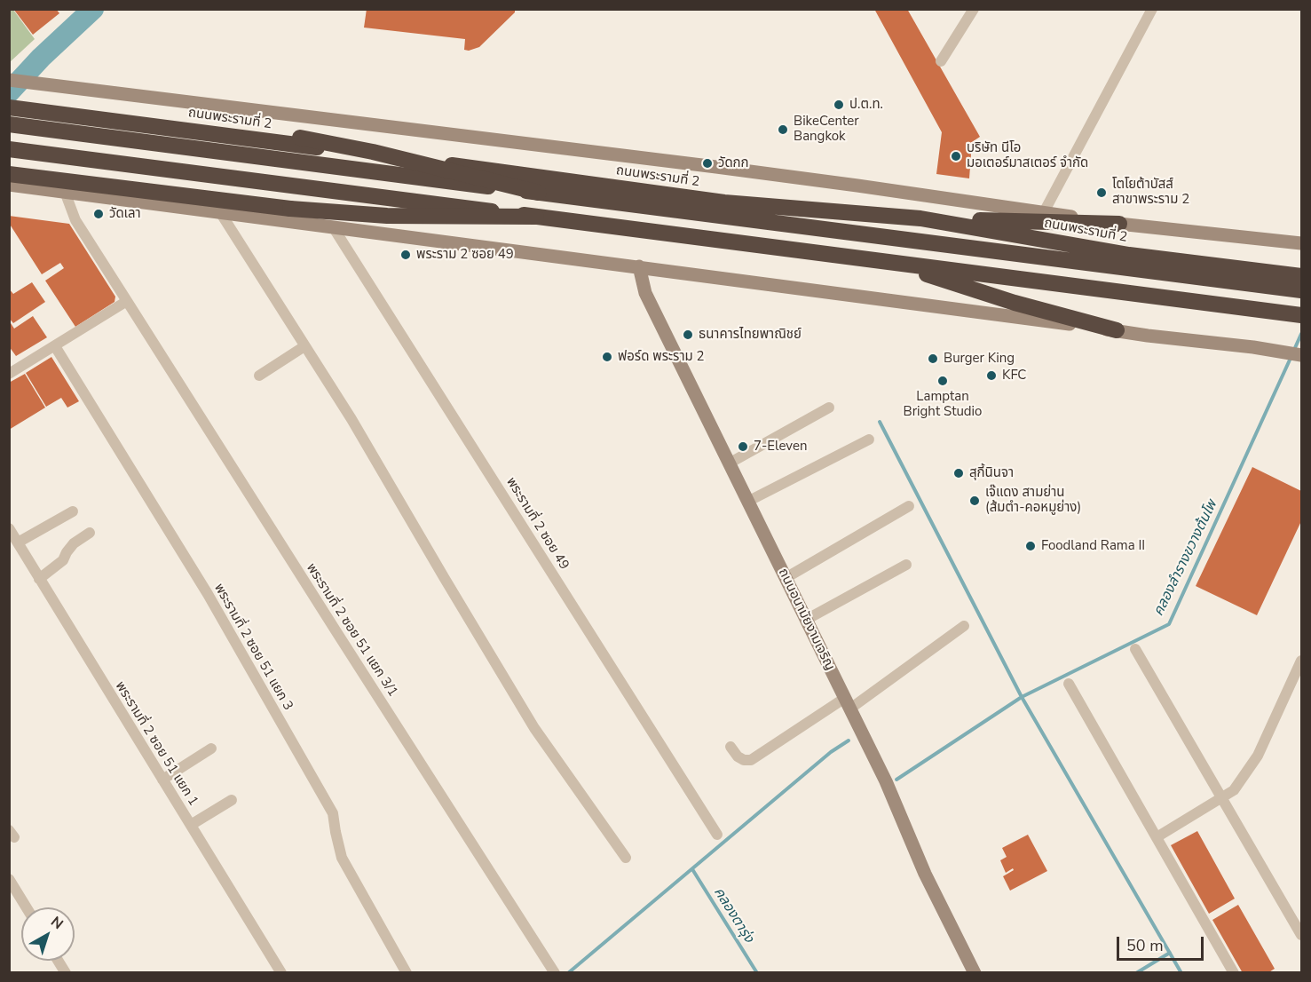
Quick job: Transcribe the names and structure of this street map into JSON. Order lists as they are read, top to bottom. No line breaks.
{"streets":{"highway":["ถนนพระรามที่ 2"],"main road":["ถนนอนามัยงามเจริญ"],"street":["พระรามที่ 2 ซอย 49","พระรามที่ 2 ซอย 51 แยก 3/1","พระรามที่ 2 ซอย 51 แยก 3","พระรามที่ 2 ซอย 51 แยก 1"]},"water":["คลองลำรางขวางต้นโพ","คลองตารุ่ง"],"places":["ป.ต.ท.","BikeCenter Bangkok","บริษัท นีโอ มอเตอร์มาสเตอร์ จำกัด","วัดกก","โตโยต้าบัสส์ สาขาพระราม 2","วัดเลา","พระราม 2 ซอย 49","ธนาคารไทยพาณิชย์","ฟอร์ด พระราม 2","Burger King","KFC","Lamptan Bright Studio","7-Eleven","สุกี้นินจา","เจ๊แดง สามย่าน (ส้มตำ-คอหมูย่าง)","Foodland Rama II"],"scale_bar":"50 m","north":"top right"}
